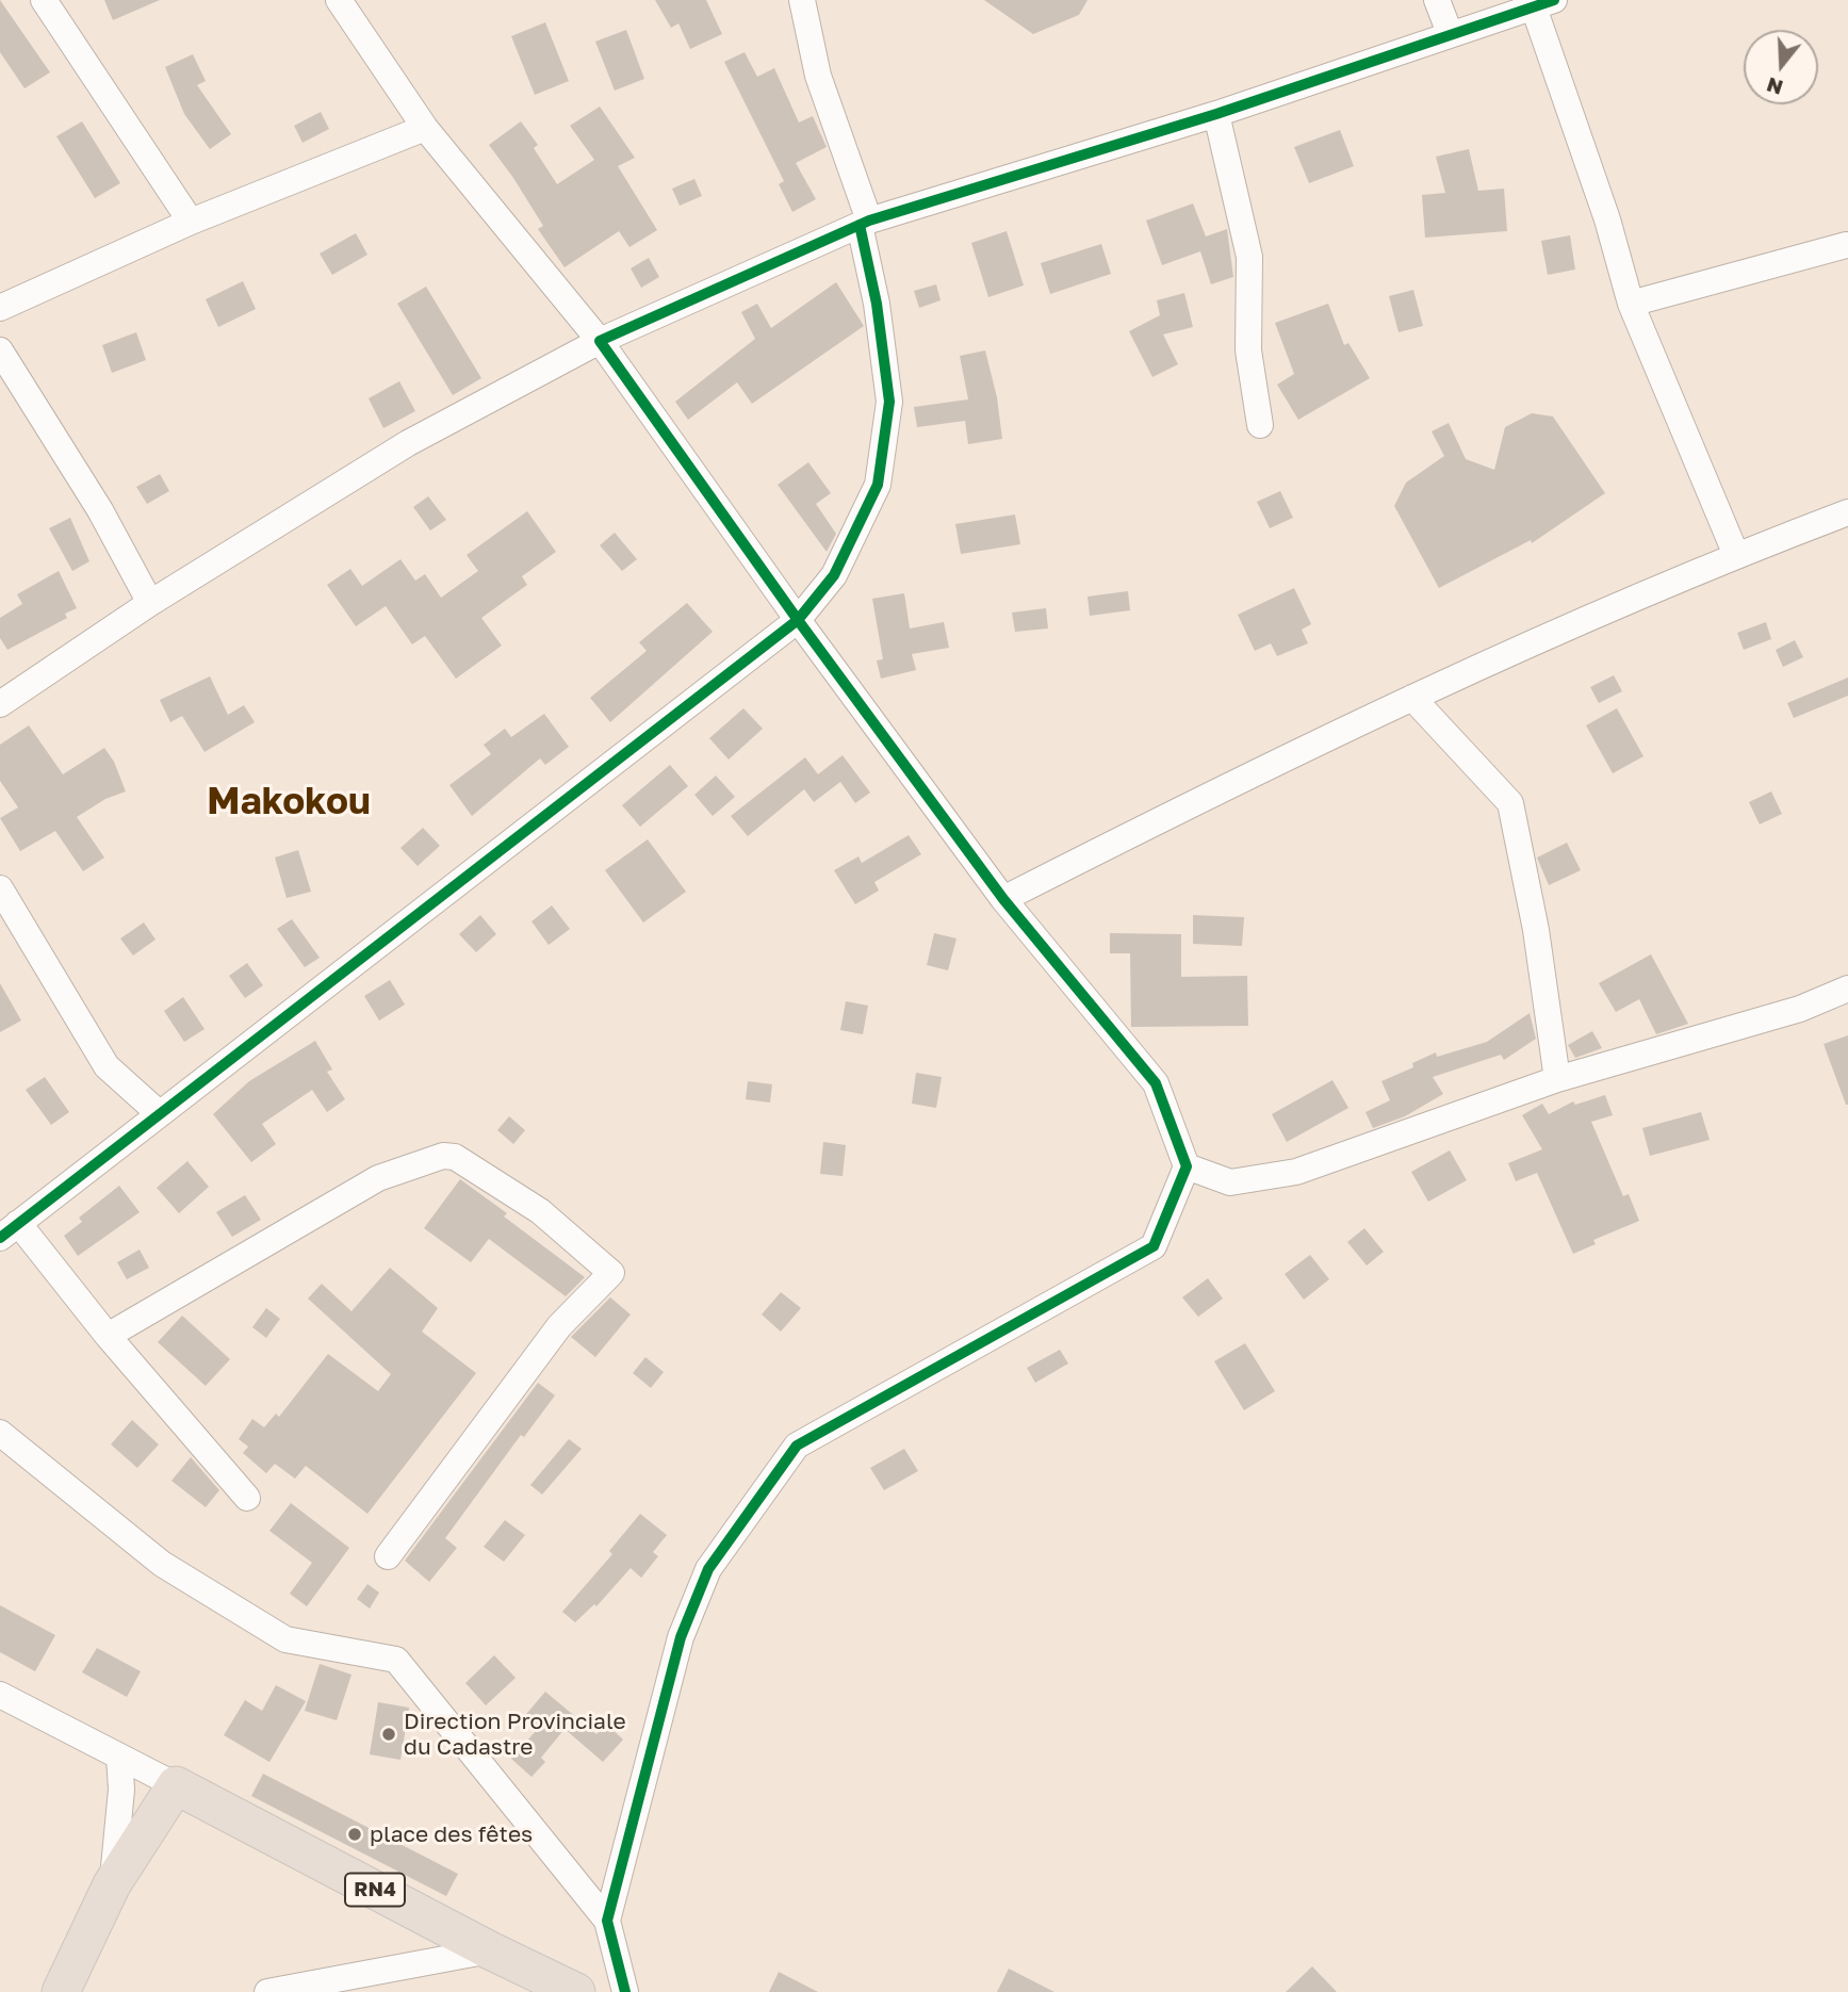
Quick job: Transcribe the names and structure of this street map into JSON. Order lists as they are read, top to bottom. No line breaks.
{"streets":{"highway":["RN4"]},"districts":["Makokou"],"places":["Direction Provinciale du Cadastre","place des fêtes"],"north":"bottom"}
